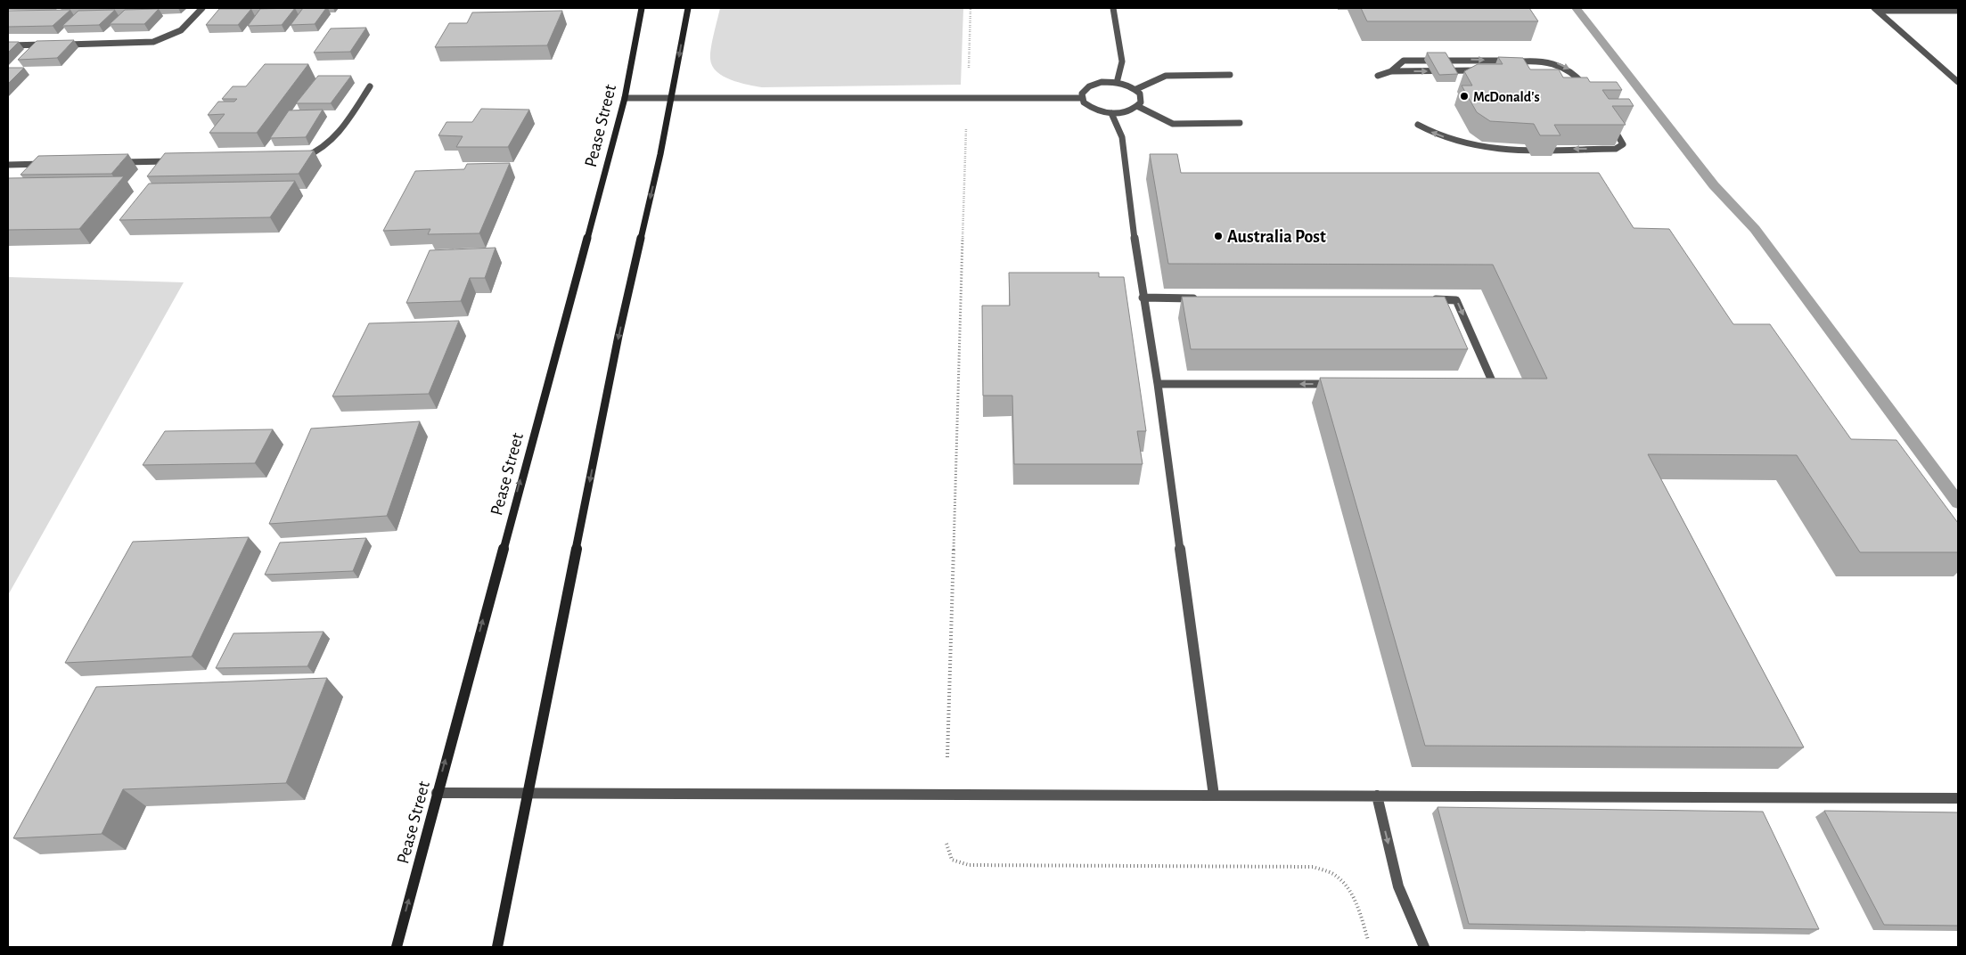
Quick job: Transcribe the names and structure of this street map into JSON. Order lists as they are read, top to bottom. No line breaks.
{"streets":{"street":["Pease Street"]},"places":["McDonald's","Australia Post"]}
